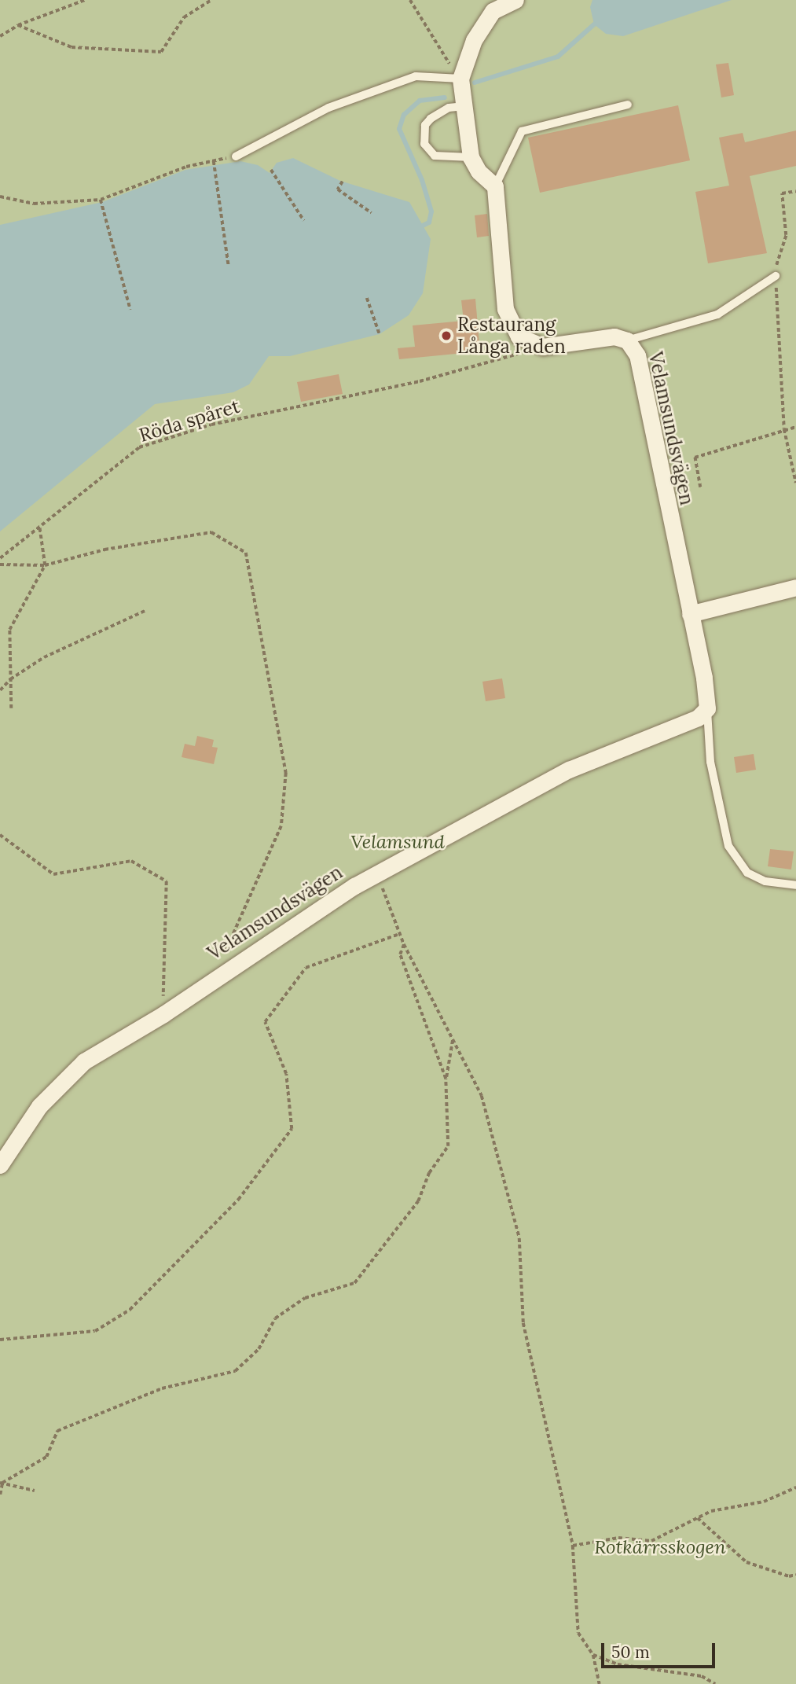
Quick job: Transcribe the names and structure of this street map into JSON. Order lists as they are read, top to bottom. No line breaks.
{"streets":{"street":["Velamsundsvägen"],"path":["Röda spåret"]},"crossings":[["Röda spåret","Velamsundsvägen"]],"parks":["Velamsund","Rotkärrsskogen"],"places":["Restaurang Långa raden"],"scale_bar":"50 m"}
